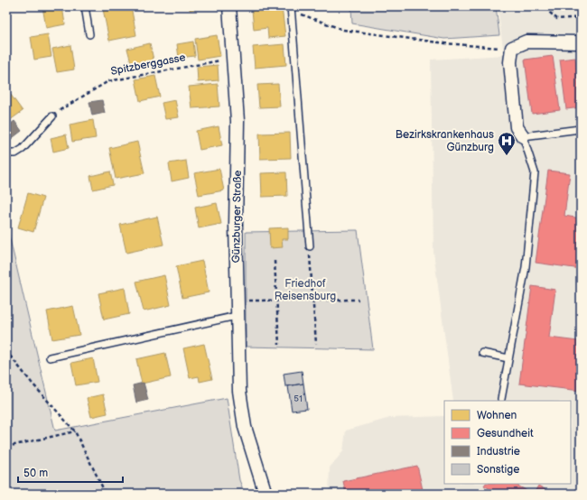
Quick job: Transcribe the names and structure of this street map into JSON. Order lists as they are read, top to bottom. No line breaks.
{"streets":{"street":["Günzburger Straße"],"path":["Spitzberggasse"]},"crossings":[["Spitzberggasse","Günzburger Straße"]],"parks":["Friedhof Reisensburg"],"places":{"hospital":["Bezirkskrankenhaus Günzburg"]},"house_numbers":["51"],"legend":["Wohnen","Gesundheit","Industrie","Sonstige"],"scale_bar":"50 m"}
